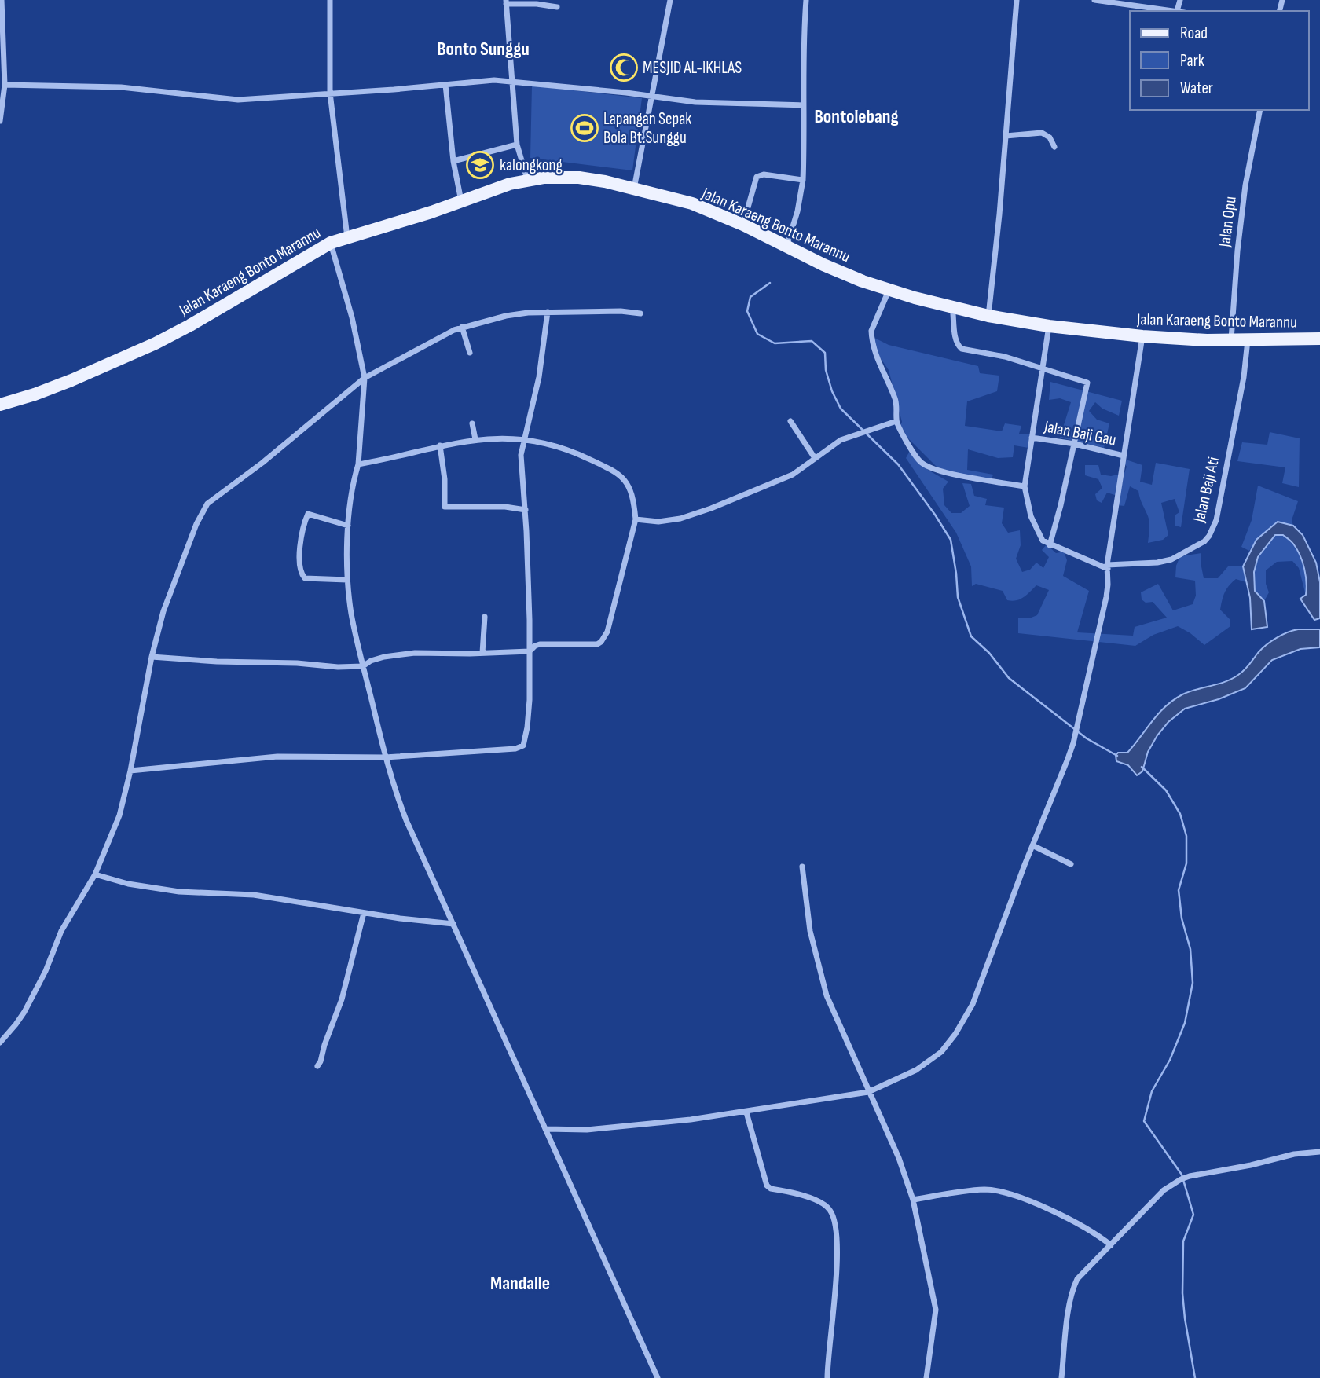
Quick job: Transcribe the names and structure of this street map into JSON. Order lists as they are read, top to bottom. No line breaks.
{"streets":{"main road":["Jalan Karaeng Bonto Marannu"],"street":["Jalan Opu","Jalan Baji Gau","Jalan Baji Ati"]},"crossings":[["Jalan Opu","Jalan Karaeng Bonto Marannu"],["Jalan Karaeng Bonto Marannu","Jalan Baji Ati"]],"districts":["Bonto Sunggu","Bontolebang","Mandalle"],"places":{"mosque":["MESJID AL-IKHLAS"],"sports":["Lapangan Sepak Bola Bt.Sunggu"],"school or university":["kalongkong"]},"legend":["Road","Park","Water"]}
